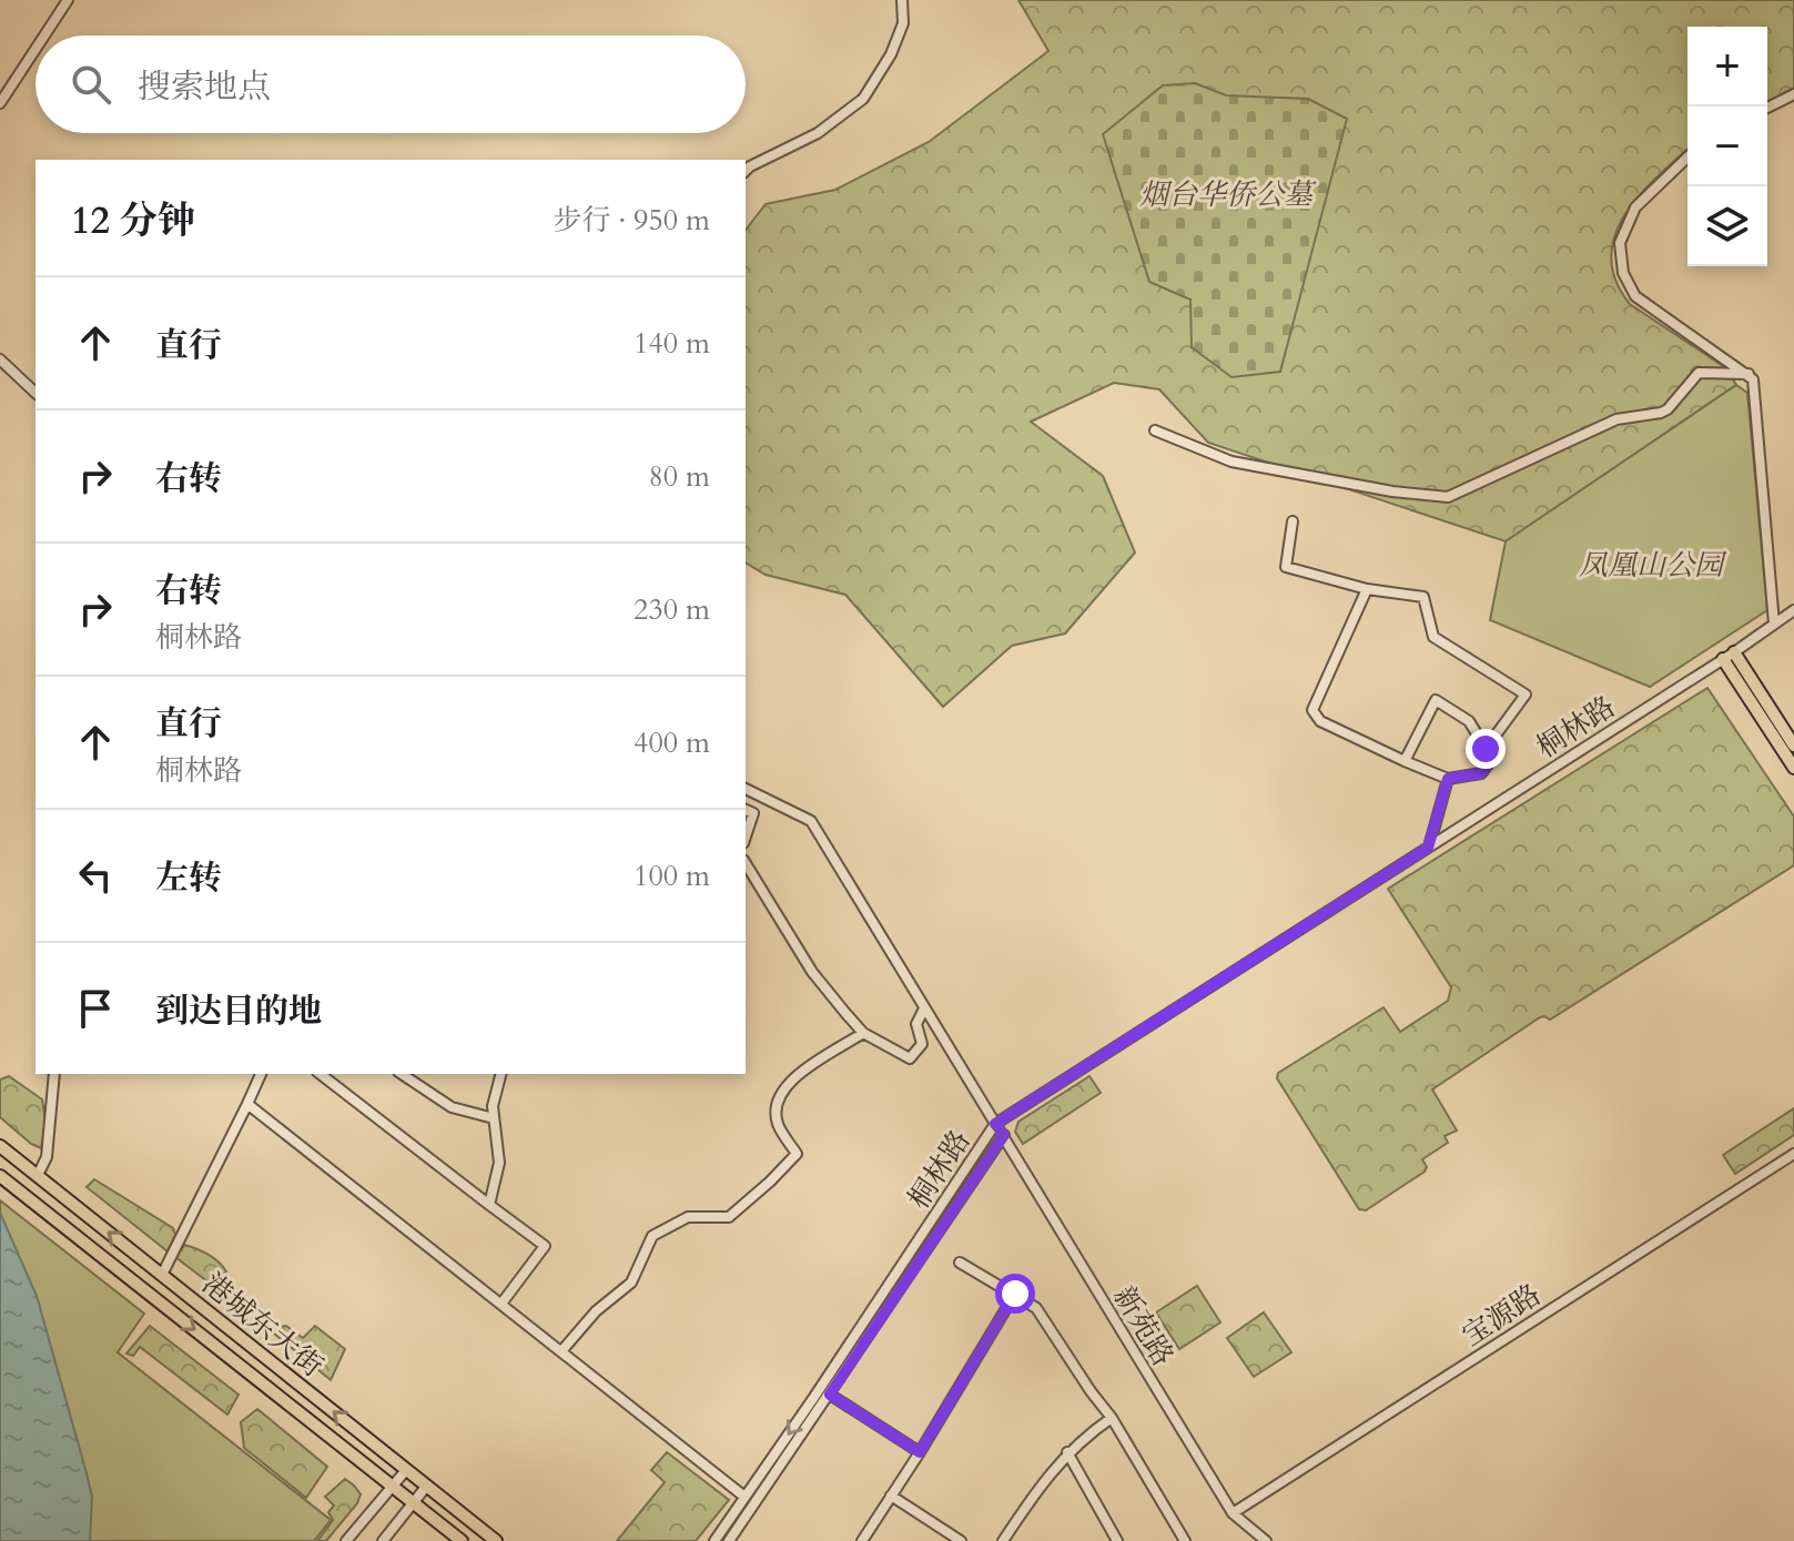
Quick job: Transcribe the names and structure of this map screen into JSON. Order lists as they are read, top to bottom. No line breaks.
{"streets":{"main road":["港城东大街"],"street":["桐林路","宝源路","新苑路"]},"crossings":[["桐林路","新苑路"],["宝源路","新苑路"]],"parks":["烟台华侨公墓","凤凰山公园"],"page":{"map_buttons":["+","−"],"search":"搜索地点","heading":["12 分钟","步行 · 950 m"],"list":[["直行","140 m"],["右转","80 m"],["右转","桐林路","230 m"],["直行","桐林路","400 m"],["左转","100 m"],"到达目的地"]}}
